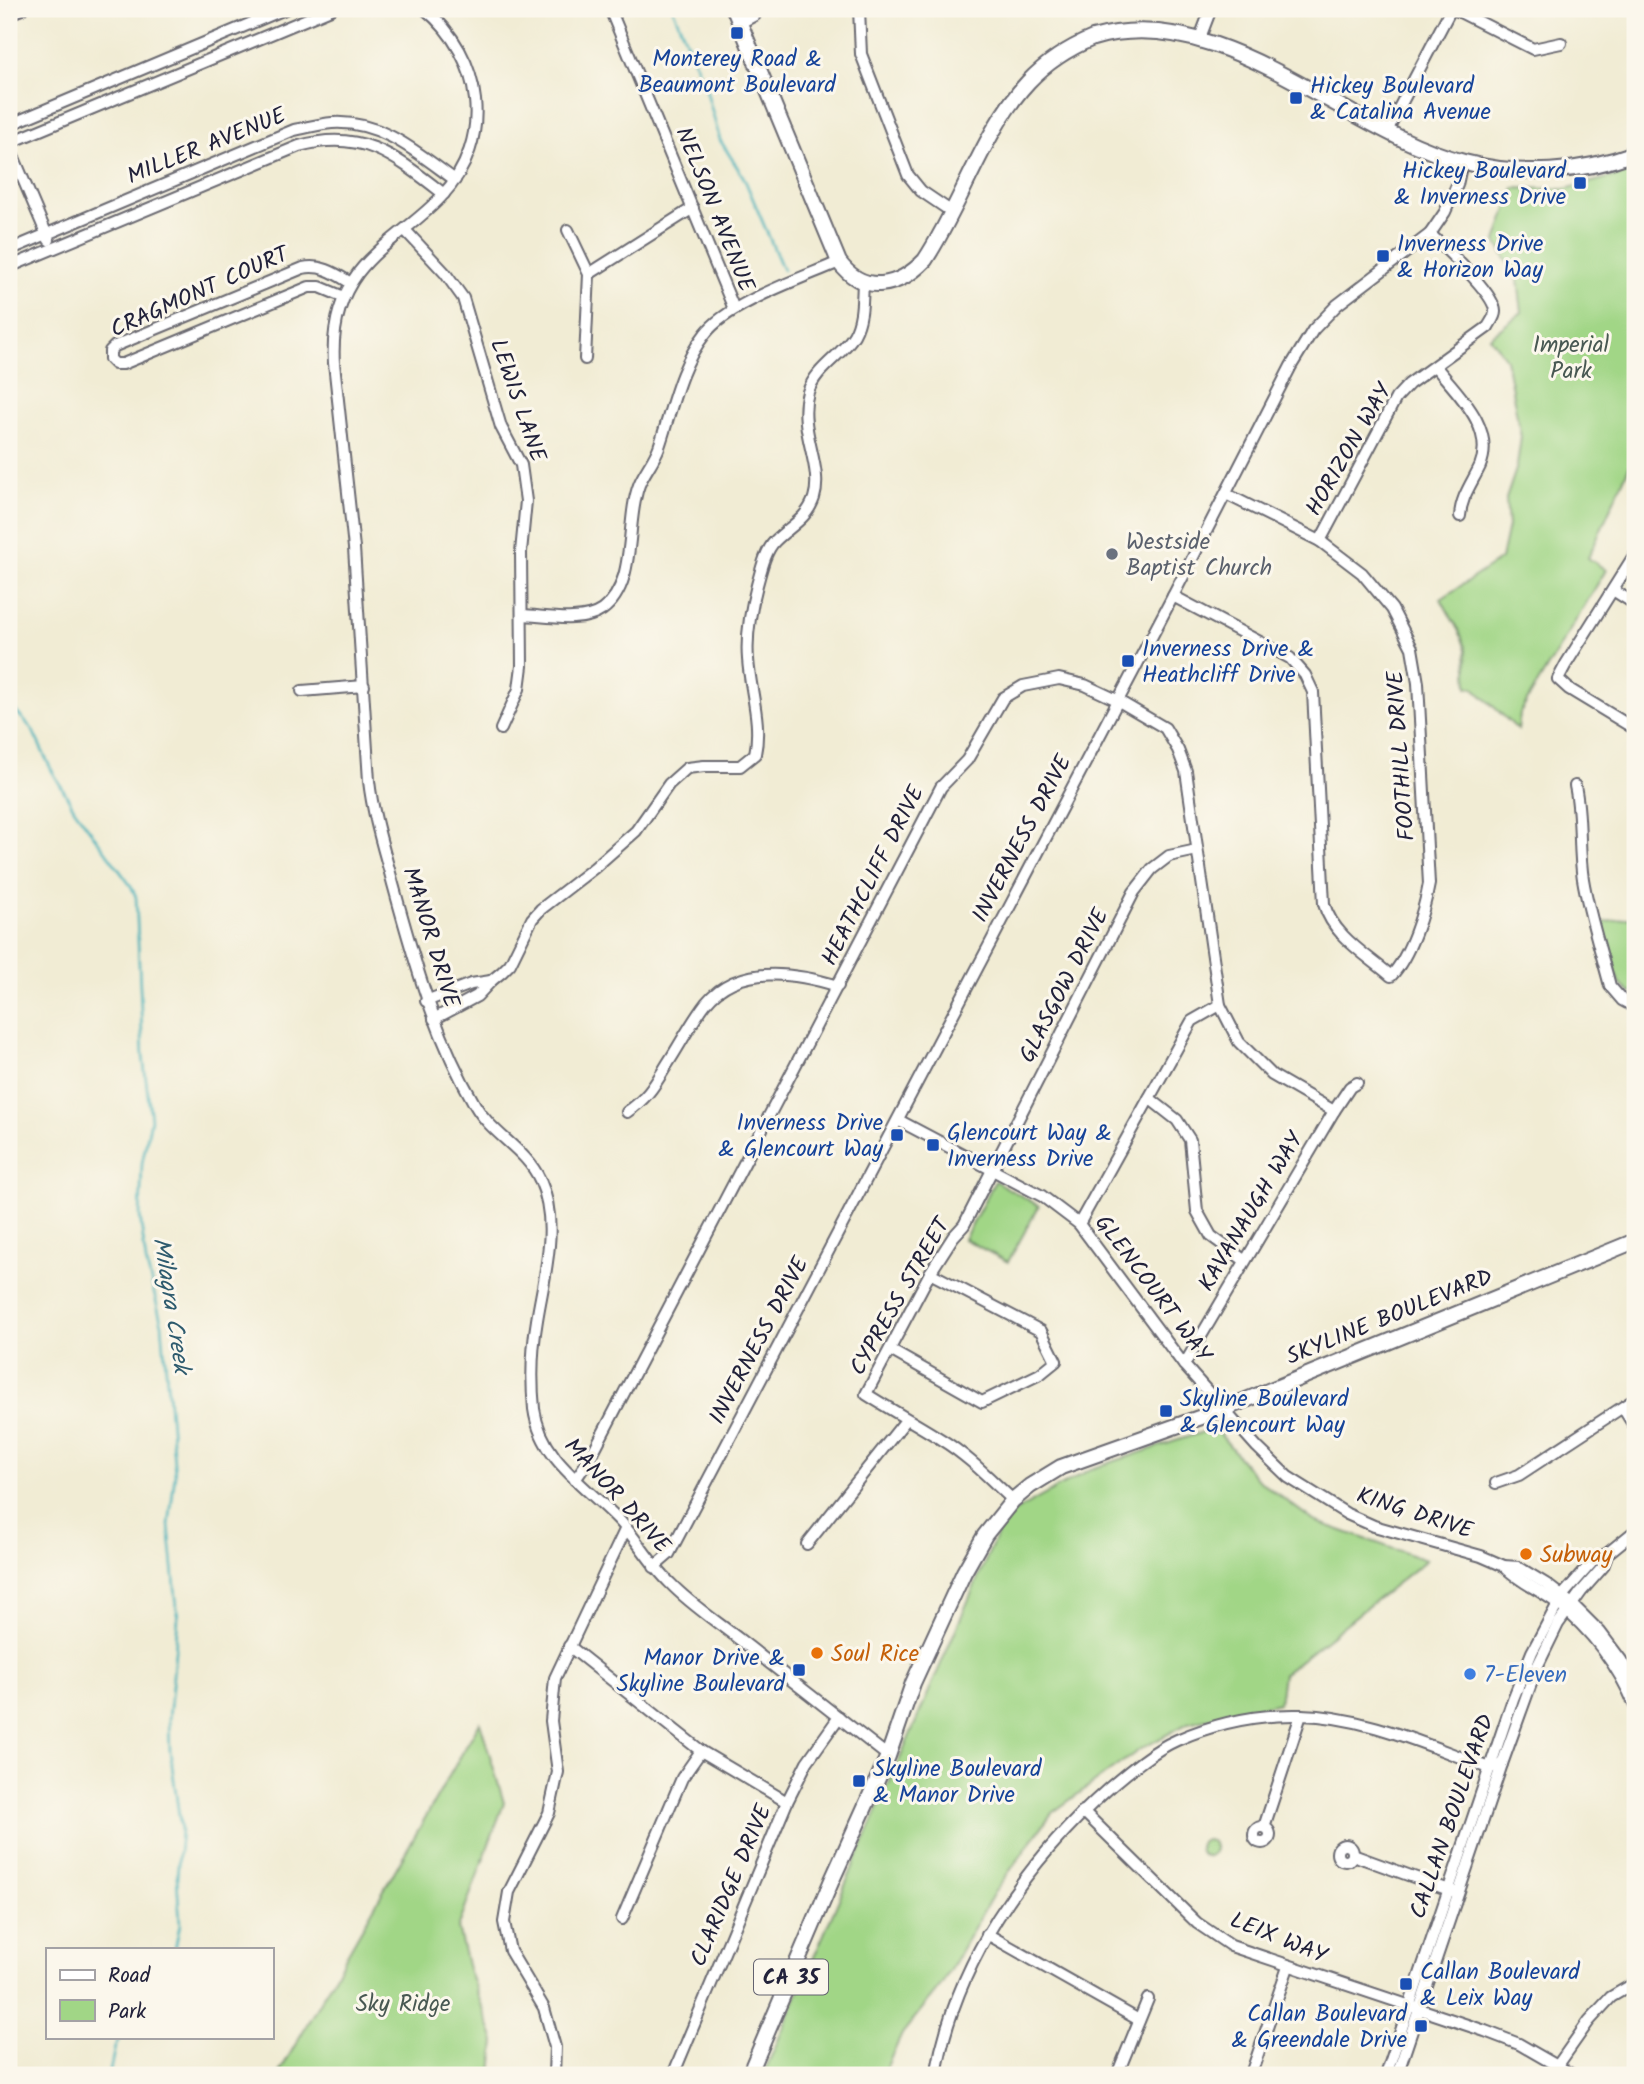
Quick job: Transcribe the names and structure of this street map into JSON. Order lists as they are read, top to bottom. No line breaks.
{"streets":{"main road":["SKYLINE BOULEVARD","CA 35"],"street":["MILLER AVENUE","NELSON AVENUE","CRAGMONT COURT","LEWIS LANE","HORIZON WAY","FOOTHILL DRIVE","INVERNESS DRIVE","HEATHCLIFF DRIVE","MANOR DRIVE","GLASGOW DRIVE","KAVANAUGH WAY","GLENCOURT WAY","CYPRESS STREET","KING DRIVE","CALLAN BOULEVARD","CLARIDGE DRIVE","LEIX WAY"]},"crossings":[["MILLER AVENUE","MANOR DRIVE"],["CRAGMONT COURT","MANOR DRIVE"],["LEWIS LANE","MANOR DRIVE"],["HORIZON WAY","FOOTHILL DRIVE"],["HORIZON WAY","INVERNESS DRIVE"],["FOOTHILL DRIVE","INVERNESS DRIVE"],["INVERNESS DRIVE","HEATHCLIFF DRIVE"],["INVERNESS DRIVE","MANOR DRIVE"],["INVERNESS DRIVE","GLENCOURT WAY"],["HEATHCLIFF DRIVE","MANOR DRIVE"],["HEATHCLIFF DRIVE","GLASGOW DRIVE"],["HEATHCLIFF DRIVE","KAVANAUGH WAY"],["MANOR DRIVE","SKYLINE BOULEVARD"],["MANOR DRIVE","CLARIDGE DRIVE"],["GLASGOW DRIVE","GLENCOURT WAY"],["GLASGOW DRIVE","CYPRESS STREET"],["KAVANAUGH WAY","GLENCOURT WAY"],["GLENCOURT WAY","CYPRESS STREET"],["GLENCOURT WAY","SKYLINE BOULEVARD"],["GLENCOURT WAY","KING DRIVE"],["CYPRESS STREET","SKYLINE BOULEVARD"],["SKYLINE BOULEVARD","KING DRIVE"],["KING DRIVE","CALLAN BOULEVARD"],["CALLAN BOULEVARD","LEIX WAY"]],"water":["Milagra Creek"],"parks":["Imperial Park","Sky Ridge"],"places":{"transit":["Monterey Road & Beaumont Boulevard","Hickey Boulevard & Catalina Avenue","Hickey Boulevard & Inverness Drive","Inverness Drive & Horizon Way","Inverness Drive & Heathcliff Drive","Inverness Drive & Glencourt Way","Glencourt Way & Inverness Drive","Skyline Boulevard & Glencourt Way","Manor Drive & Skyline Boulevard","Skyline Boulevard & Manor Drive","Callan Boulevard & Leix Way","Callan Boulevard & Greendale Drive"],"other":["Westside Baptist Church","Subway","Soul Rice","7-Eleven"]},"legend":["Road","Park"]}
